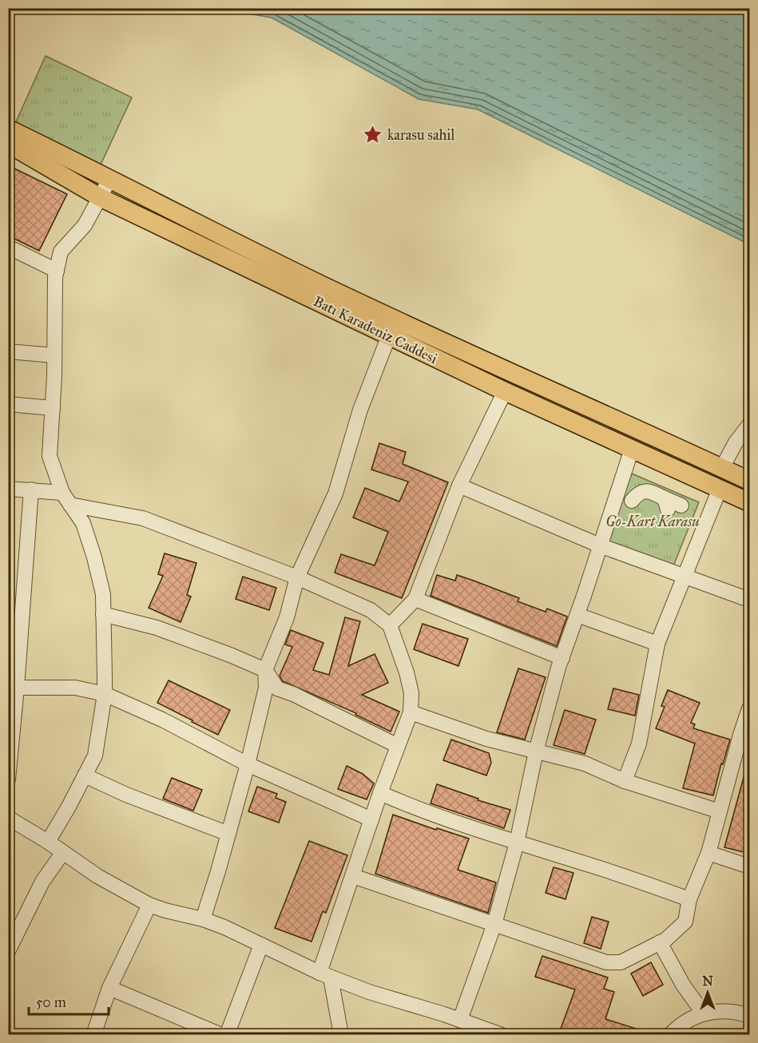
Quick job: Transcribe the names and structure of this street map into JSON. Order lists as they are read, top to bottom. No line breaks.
{"streets":{"main road":["Batı Karadeniz Caddesi"]},"parks":["Go-Kart Karasu"],"places":{"place":["karasu sahil"]},"scale_bar":"50 m","north":"top"}
